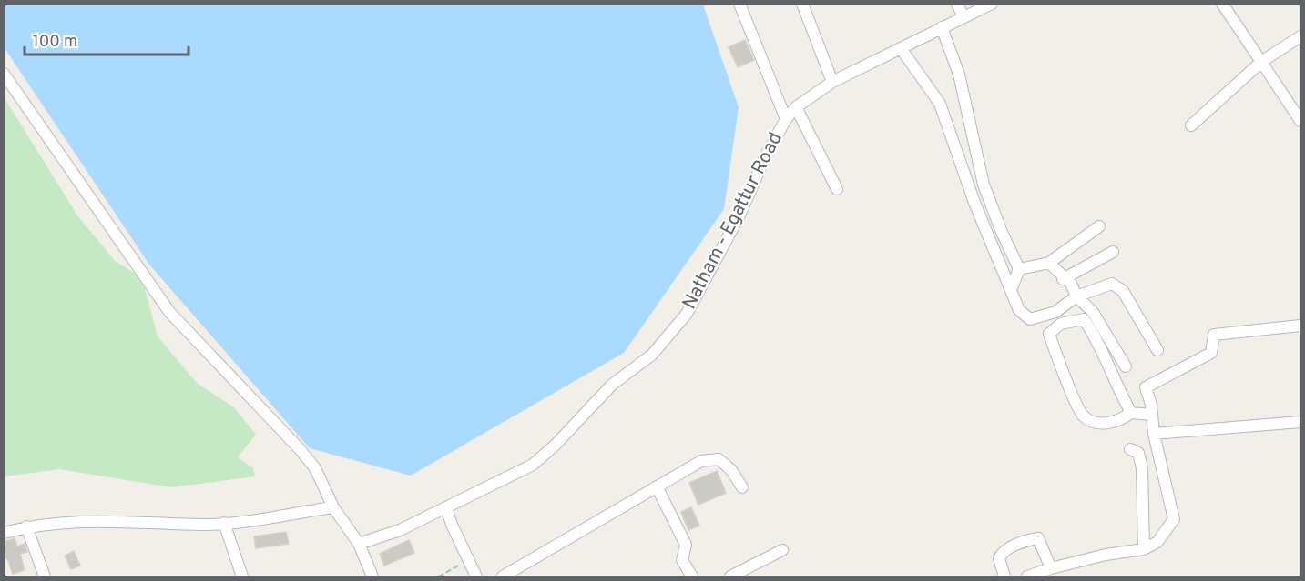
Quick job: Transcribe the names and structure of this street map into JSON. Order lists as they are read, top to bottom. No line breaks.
{"streets":{"street":["Natham - Egattur Road"]},"scale_bar":"100 m"}
